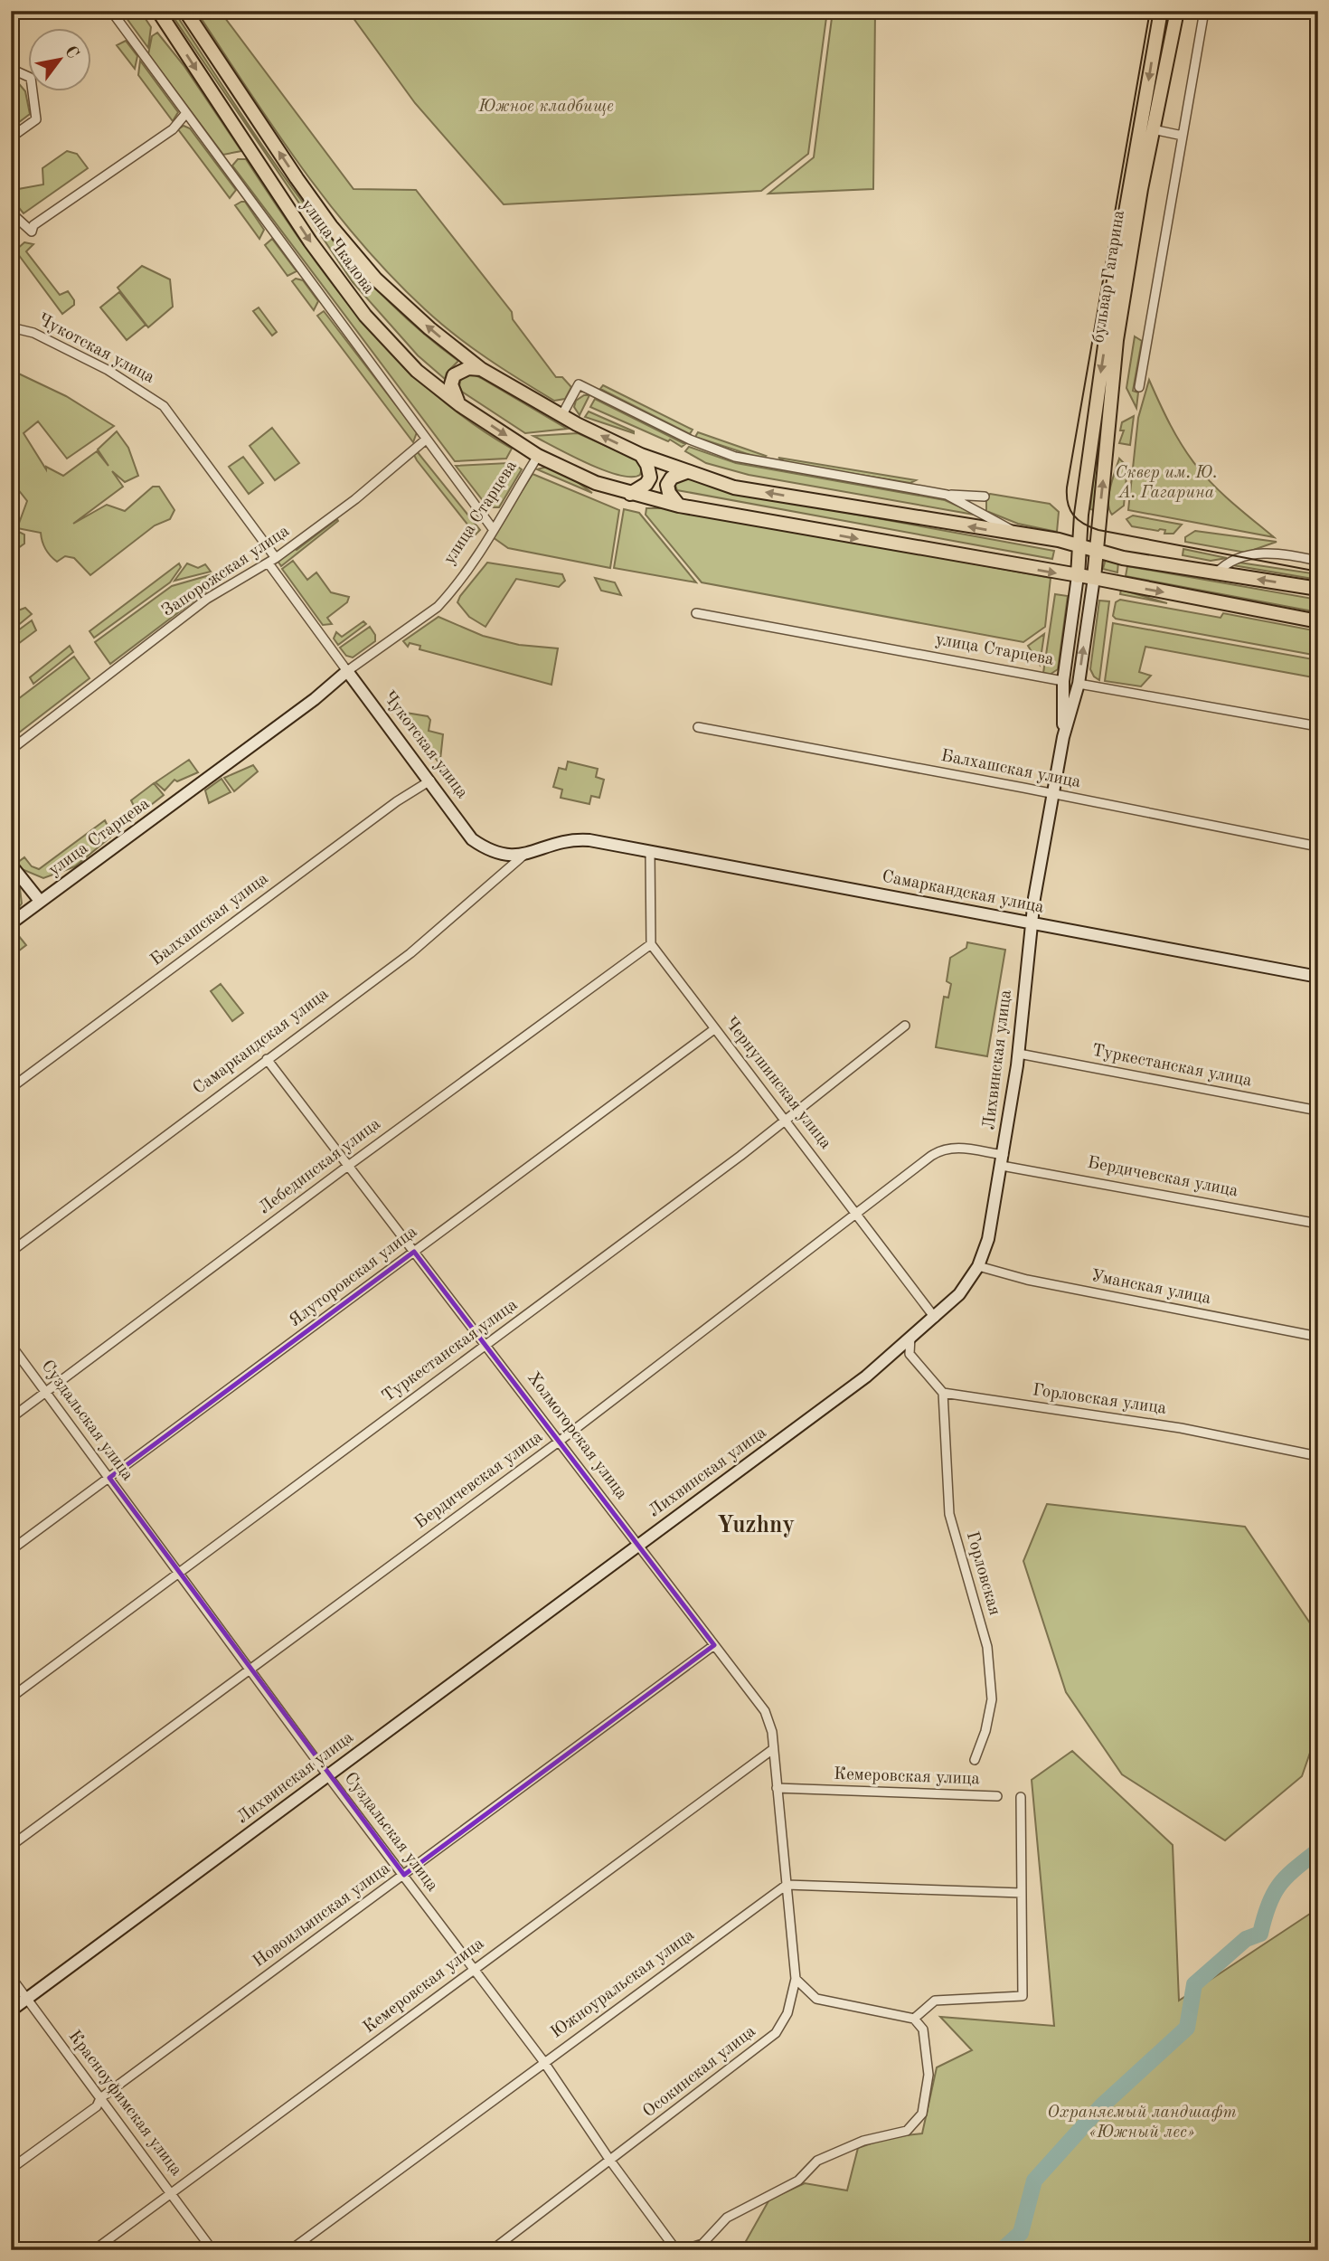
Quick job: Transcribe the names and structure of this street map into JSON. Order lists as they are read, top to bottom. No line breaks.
{"streets":{"main road":["улица Чкалова","бульвар Гагарина","Чукотская улица","улица Старцева","Самаркандская улица","Лихвинская улица"],"street":["Запорожская улица","Балхашская улица","Туркестанская улица","Чернушинская улица","Лебединская улица","Бердичевская улица","Ялуторовская улица","Уманская улица","Горловская улица","Суздальская улица","Холмогорская улица","Горловская","Кемеровская улица","Новоильинская улица","Южноуральская улица","Осокинская улица","Красноуфимская улица"]},"crossings":[["улица Чкалова","улица Старцева"],["бульвар Гагарина","улица Старцева"],["Чукотская улица","улица Старцева"],["Чукотская улица","Запорожская улица"],["Чукотская улица","Балхашская улица"],["Чукотская улица","Самаркандская улица"],["Балхашская улица","Лихвинская улица"],["Самаркандская улица","Лихвинская улица"],["Самаркандская улица","Холмогорская улица"],["Лихвинская улица","Туркестанская улица"],["Лихвинская улица","Чернушинская улица"],["Лихвинская улица","Бердичевская улица"],["Лихвинская улица","Уманская улица"],["Лихвинская улица","Суздальская улица"],["Лихвинская улица","Холмогорская улица"],["Лихвинская улица","Красноуфимская улица"],["Туркестанская улица","Чернушинская улица"],["Туркестанская улица","Суздальская улица"],["Туркестанская улица","Холмогорская улица"],["Чернушинская улица","Лебединская улица"],["Чернушинская улица","Бердичевская улица"],["Чернушинская улица","Ялуторовская улица"],["Лебединская улица","Суздальская улица"],["Лебединская улица","Холмогорская улица"],["Бердичевская улица","Суздальская улица"],["Бердичевская улица","Холмогорская улица"],["Ялуторовская улица","Суздальская улица"],["Ялуторовская улица","Холмогорская улица"],["Горловская улица","Горловская"],["Суздальская улица","Кемеровская улица"],["Суздальская улица","Новоильинская улица"],["Суздальская улица","Южноуральская улица"],["Суздальская улица","Осокинская улица"],["Холмогорская улица","Кемеровская улица"],["Холмогорская улица","Новоильинская улица"],["Холмогорская улица","Южноуральская улица"],["Холмогорская улица","Осокинская улица"],["Кемеровская улица","Красноуфимская улица"],["Новоильинская улица","Красноуфимская улица"]],"districts":["Yuzhny"],"parks":["Южное кладбище","Сквер им. Ю. А. Гагарина","Охраняемый ландшафт «Южный лес»"],"north":"top right"}
